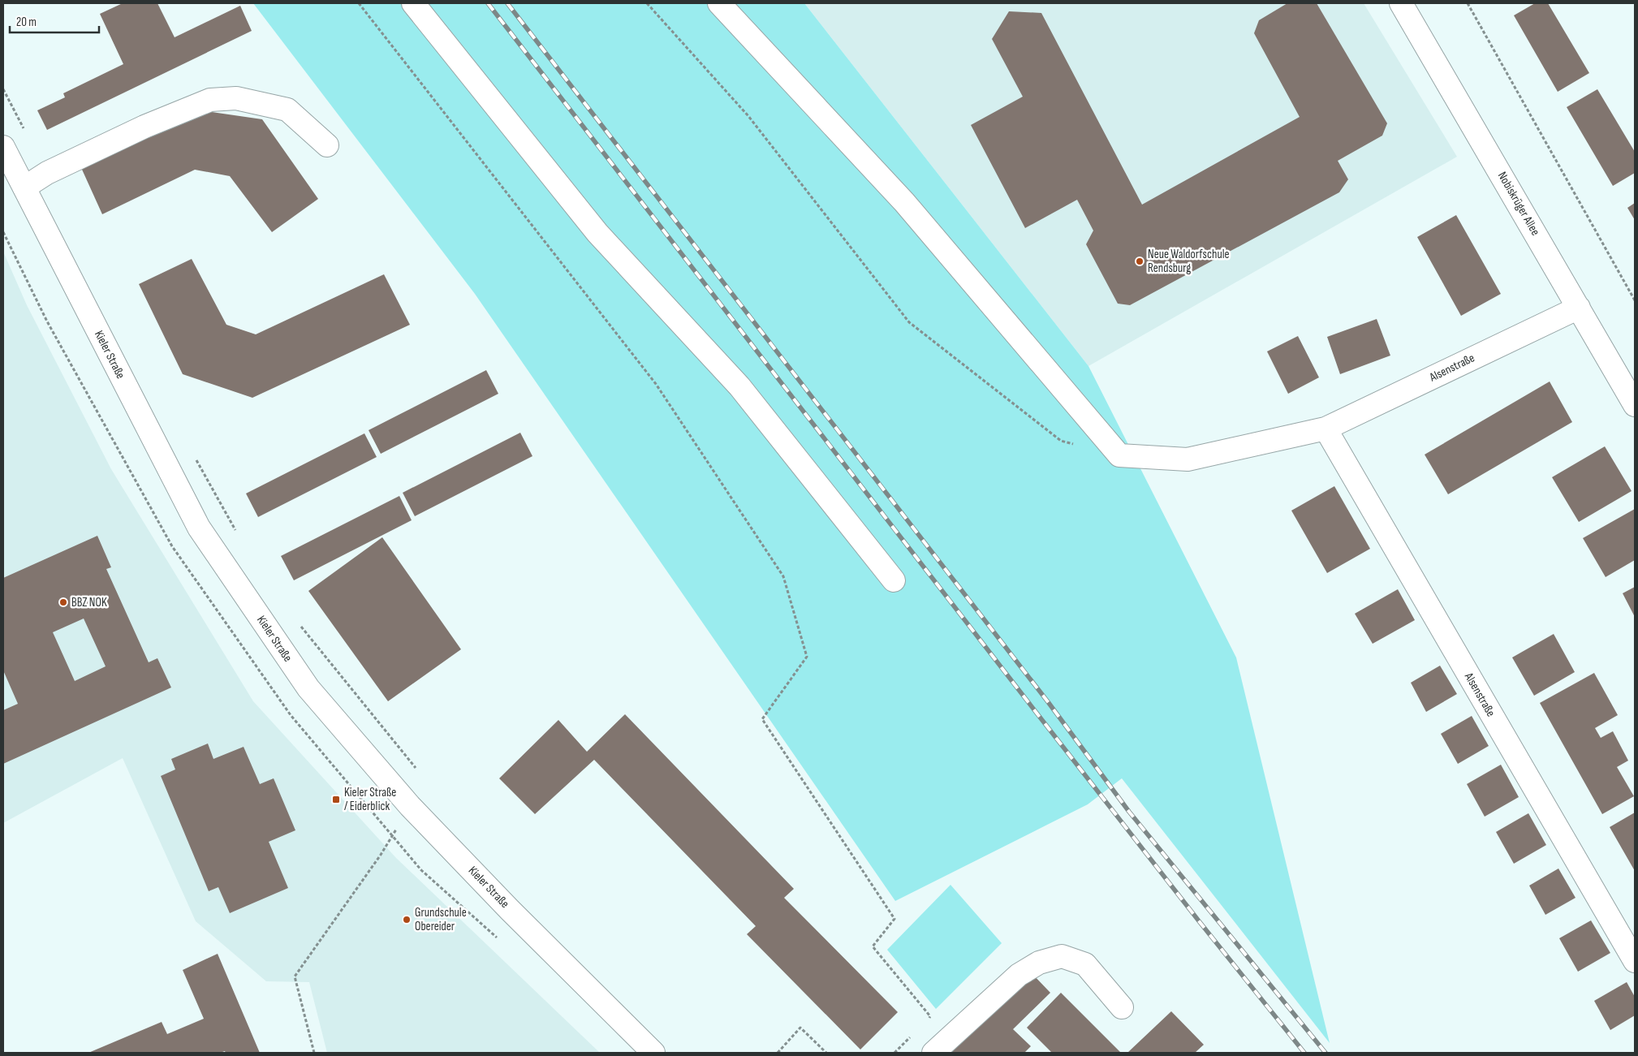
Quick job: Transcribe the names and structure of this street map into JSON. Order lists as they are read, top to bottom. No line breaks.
{"streets":{"street":["Nobiskrüger Allee","Kieler Straße","Alsenstraße"]},"crossings":[["Nobiskrüger Allee","Alsenstraße"]],"places":{"other":["Neue Waldorfschule Rendsburg","BBZ NOK","Grundschule Obereider"],"transit":["Kieler Straße / Eiderblick"]},"scale_bar":"20 m"}
